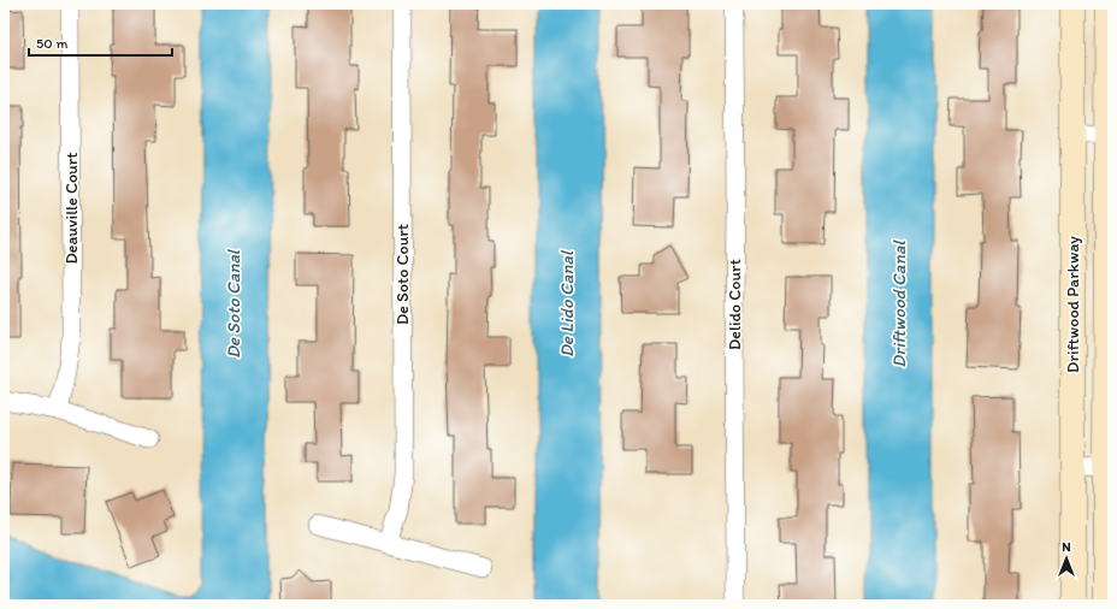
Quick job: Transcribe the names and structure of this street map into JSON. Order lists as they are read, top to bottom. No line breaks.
{"streets":{"street":["Deauville Court","De Soto Court","Delido Court","Driftwood Parkway"]},"water":["De Soto Canal","De Lido Canal","Driftwood Canal"],"scale_bar":"50 m","north":"top"}
